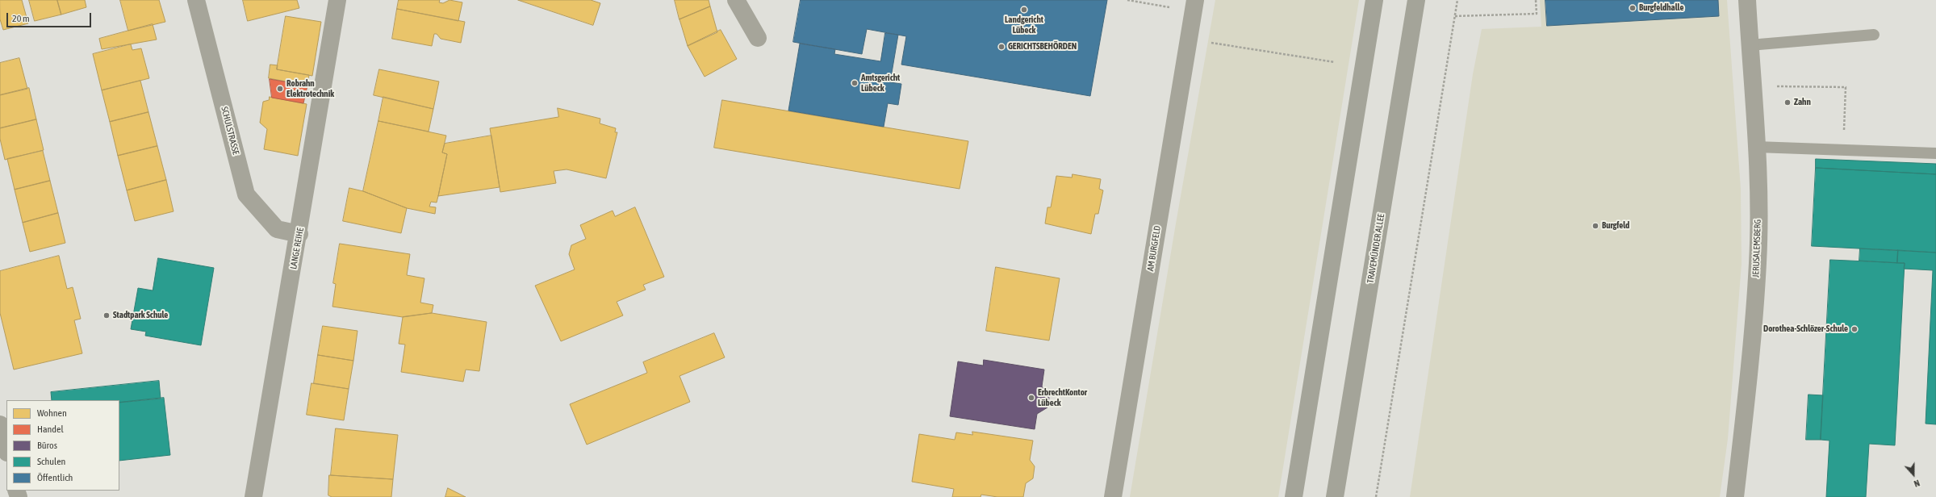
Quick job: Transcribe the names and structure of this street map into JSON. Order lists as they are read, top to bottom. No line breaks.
{"streets":{"main road":["TRAVEMÜNDER ALLEE"],"street":["SCHULSTRASSE","LANGE REIHE","AM BURGFELD","JERUSALEMSBERG"]},"crossings":[["SCHULSTRASSE","LANGE REIHE"]],"places":["Burgfeldhalle","Landgericht Lübeck","GERICHTSBEHÖRDEN","Amtsgericht Lübeck","Robrahn Elektrotechnik","Zahn","Burgfeld","Stadtpark Schule","Dorothea-Schlözer-Schule","ErbrechtKontor Lübeck"],"legend":["Wohnen","Handel","Büros","Schulen","Öffentlich"],"scale_bar":"20 m","north":"bottom"}
